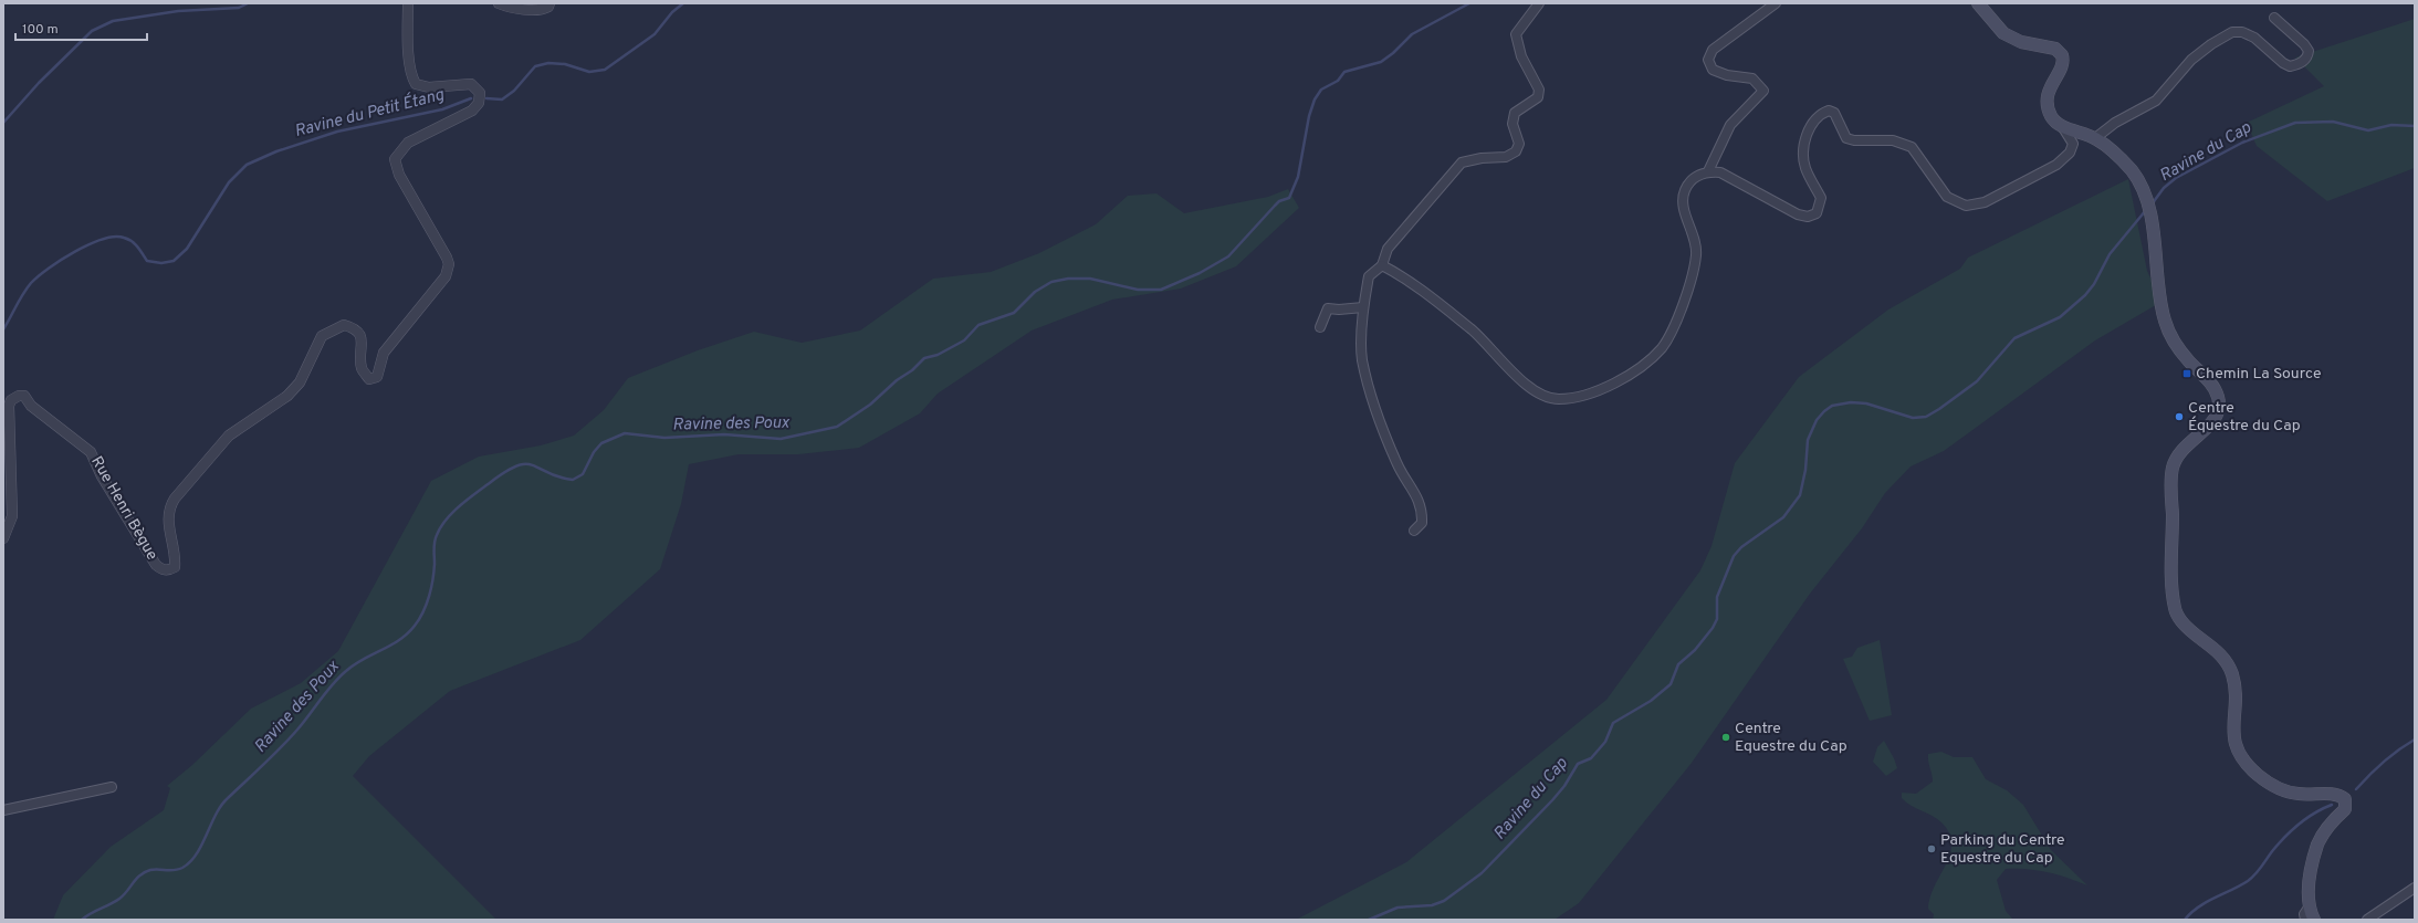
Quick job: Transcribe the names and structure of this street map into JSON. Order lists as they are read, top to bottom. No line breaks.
{"streets":{"street":["Rue Henri Bègue"]},"water":["Ravine du Petit Étang","Ravine du Cap","Ravine des Poux"],"places":{"transit":["Chemin La Source"],"other":["Centre Équestre du Cap","Centre Equestre du Cap","Parking du Centre Equestre du Cap"]},"scale_bar":"100 m"}
